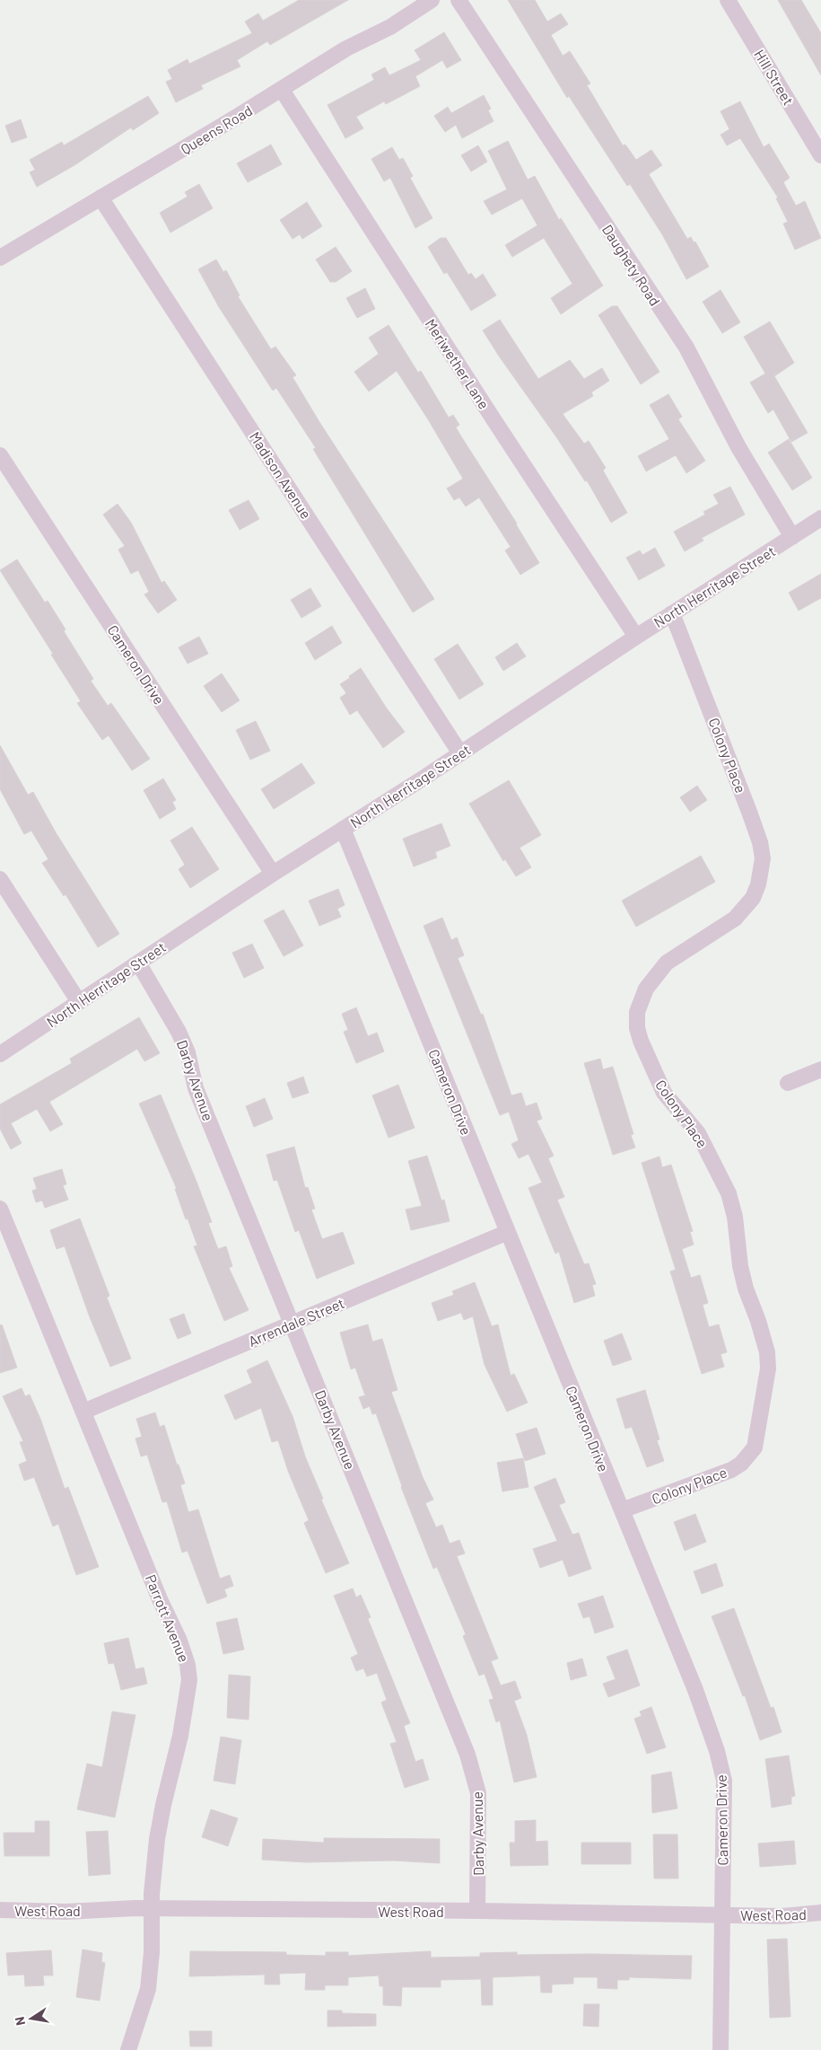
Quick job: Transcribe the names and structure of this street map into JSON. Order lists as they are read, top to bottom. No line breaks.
{"streets":{"street":["Hill Street","Queens Road","Daughety Road","Meriwether Lane","Madison Avenue","North Herritage Street","Cameron Drive","Colony Place","Darby Avenue","Arrendale Street","Parrott Avenue","West Road"]},"crossings":[["Queens Road","Meriwether Lane"],["Queens Road","Madison Avenue"],["Daughety Road","North Herritage Street"],["Meriwether Lane","North Herritage Street"],["Madison Avenue","North Herritage Street"],["North Herritage Street","Cameron Drive"],["North Herritage Street","Colony Place"],["North Herritage Street","Darby Avenue"],["Cameron Drive","Colony Place"],["Cameron Drive","Arrendale Street"],["Cameron Drive","West Road"],["Darby Avenue","Arrendale Street"],["Darby Avenue","West Road"],["Arrendale Street","Parrott Avenue"],["Parrott Avenue","West Road"]],"north":"left"}
